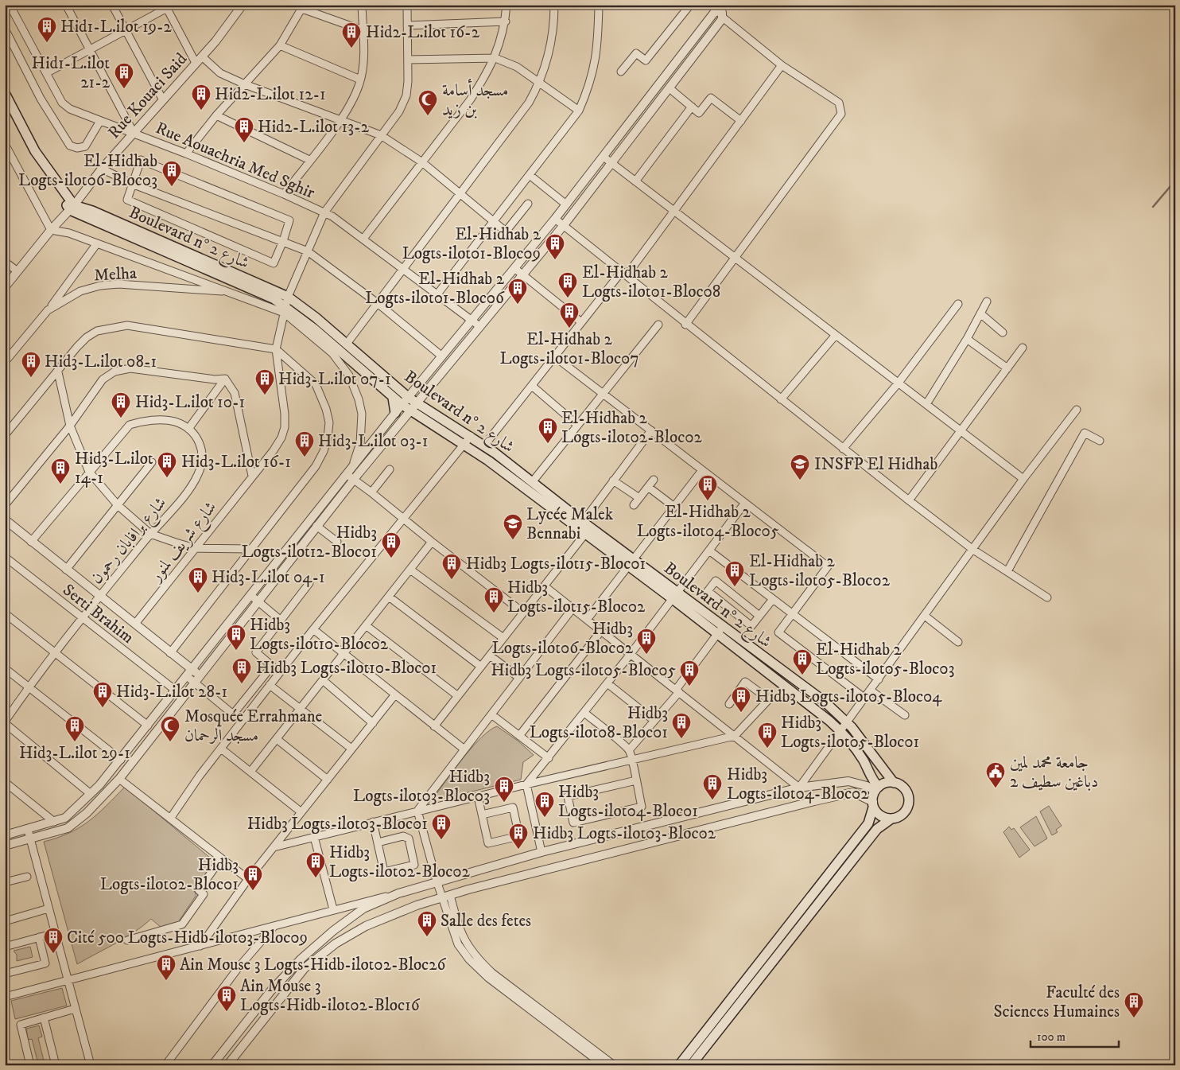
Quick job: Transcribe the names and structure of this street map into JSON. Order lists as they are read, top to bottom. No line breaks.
{"streets":{"main road":["Boulevard n° شارع 2"],"street":["Rue Kouaci Said","Rue Aouachria Med Sghir","Melha","شارع برافابان رحمون","شارع شريف لمنور","Serti Brahim"]},"crossings":[["Rue Kouaci Said","Rue Aouachria Med Sghir"],["Rue Kouaci Said","Boulevard n° شارع 2"],["شارع برافابان رحمون","Serti Brahim"]],"places":{"building":["Hid1-L.ilot 19-2","Hid2-L.ilot 16-2","Hid1-L.ilot 21-2","Hid2-L.ilot 12-1","Hid2-L.ilot 13-2","El-Hidhab Logts-ilot06-Bloc03","El-Hidhab 2 Logts-ilot01-Bloc09","El-Hidhab 2 Logts-ilot01-Bloc08","El-Hidhab 2 Logts-ilot01-Bloc06","El-Hidhab 2 Logts-ilot01-Bloc07","Hid3-L.ilot 08-1","Hid3-L.ilot 07-1","Hid3-L.ilot 10-1","El-Hidhab 2 Logts-ilot02-Bloc02","Hid3-L.ilot 03-1","Hid3-L.ilot 16-1","Hid3-L.ilot 14-1","El-Hidhab 2 Logts-ilot04-Bloc05","Hidb3 Logts-ilot12-Bloc01","Hidb3 Logts-ilot15-Bloc01","El-Hidhab 2 Logts-ilot05-Bloc02","Hid3-L.ilot 04-1","Hidb3 Logts-ilot15-Bloc02","Hidb3 Logts-ilot10-Bloc02","Hidb3 Logts-ilot06-Bloc02","El-Hidhab 2 Logts-ilot05-Bloc03","Hidb3 Logts-ilot10-Bloc01","Hidb3 Logts-ilot05-Bloc05","Hid3-L.ilot 28-1","Hidb3 Logts-ilot05-Bloc04","Hidb3 Logts-ilot08-Bloc01","Hid3-L.ilot 29-1","Hidb3 Logts-ilot05-Bloc01","Hidb3 Logts-ilot04-Bloc02","Hidb3 Logts-ilot03-Bloc03","Hidb3 Logts-ilot04-Bloc01","Hidb3 Logts-ilot03-Bloc01","Hidb3 Logts-ilot03-Bloc02","Hidb3 Logts-ilot02-Bloc02","Hidb3 Logts-ilot02-Bloc01","Salle des fetes","Cité 500 Logts-Hidb-ilot03-Bloc09","Ain Mouse 3 Logts-Hidb-ilot02-Bloc26","Ain Mouse 3 Logts-Hidb-ilot02-Bloc16","Faculté des Sciences Humaines"],"mosque":["مسجد أسامة بن زيد","Mosquée Errahmane مسجد الرحمان"],"school or university":["INSFP El Hidhab","Lycée Malek Bennabi"],"public building":["جامعة محمد لمين دباغين سطيف 2"]},"scale_bar":"100 m"}
